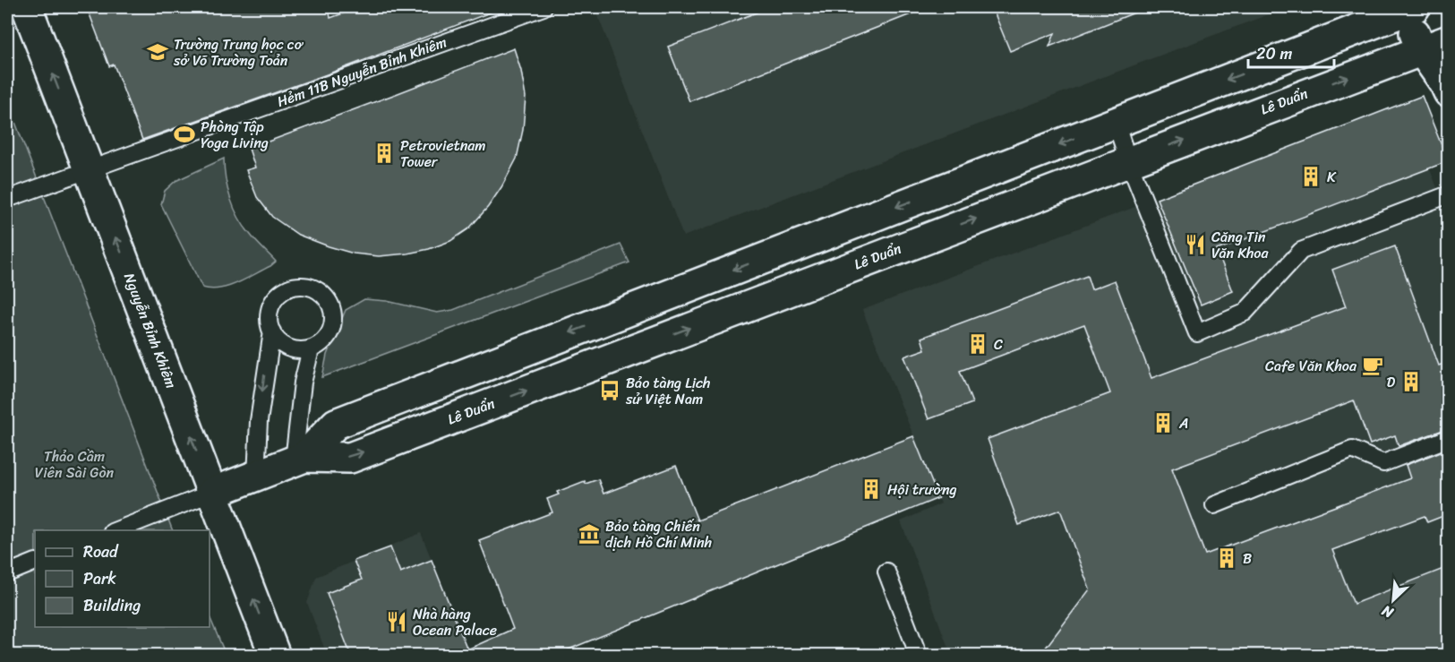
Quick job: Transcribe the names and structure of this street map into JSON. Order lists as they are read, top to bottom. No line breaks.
{"streets":{"main road":["Lê Duẩn","Nguyễn Bỉnh Khiêm"],"lane":["Hẻm 11B Nguyễn Bỉnh Khiêm"]},"crossings":[["Hẻm 11B Nguyễn Bỉnh Khiêm","Nguyễn Bỉnh Khiêm"],["Lê Duẩn","Nguyễn Bỉnh Khiêm"]],"one_way":["Nguyễn Bỉnh Khiêm"],"parks":["Thảo Cầm Viên Sài Gòn"],"places":{"school or university":["Trường Trung học cơ sở Võ Trường Toản"],"sports":["Phòng Tập Yoga Living"],"building":["Petrovietnam Tower","K","C","D","A","Hội trường","B"],"restaurant":["Căng Tin Văn Khoa","Nhà hàng Ocean Palace"],"cafe":["Cafe Văn Khoa"],"bus stop":["Bảo tàng Lịch sử Việt Nam"],"museum":["Bảo tàng Chiến dịch Hồ Chí Minh"]},"legend":["Road","Park","Building"],"scale_bar":"20 m","north":"bottom left"}
